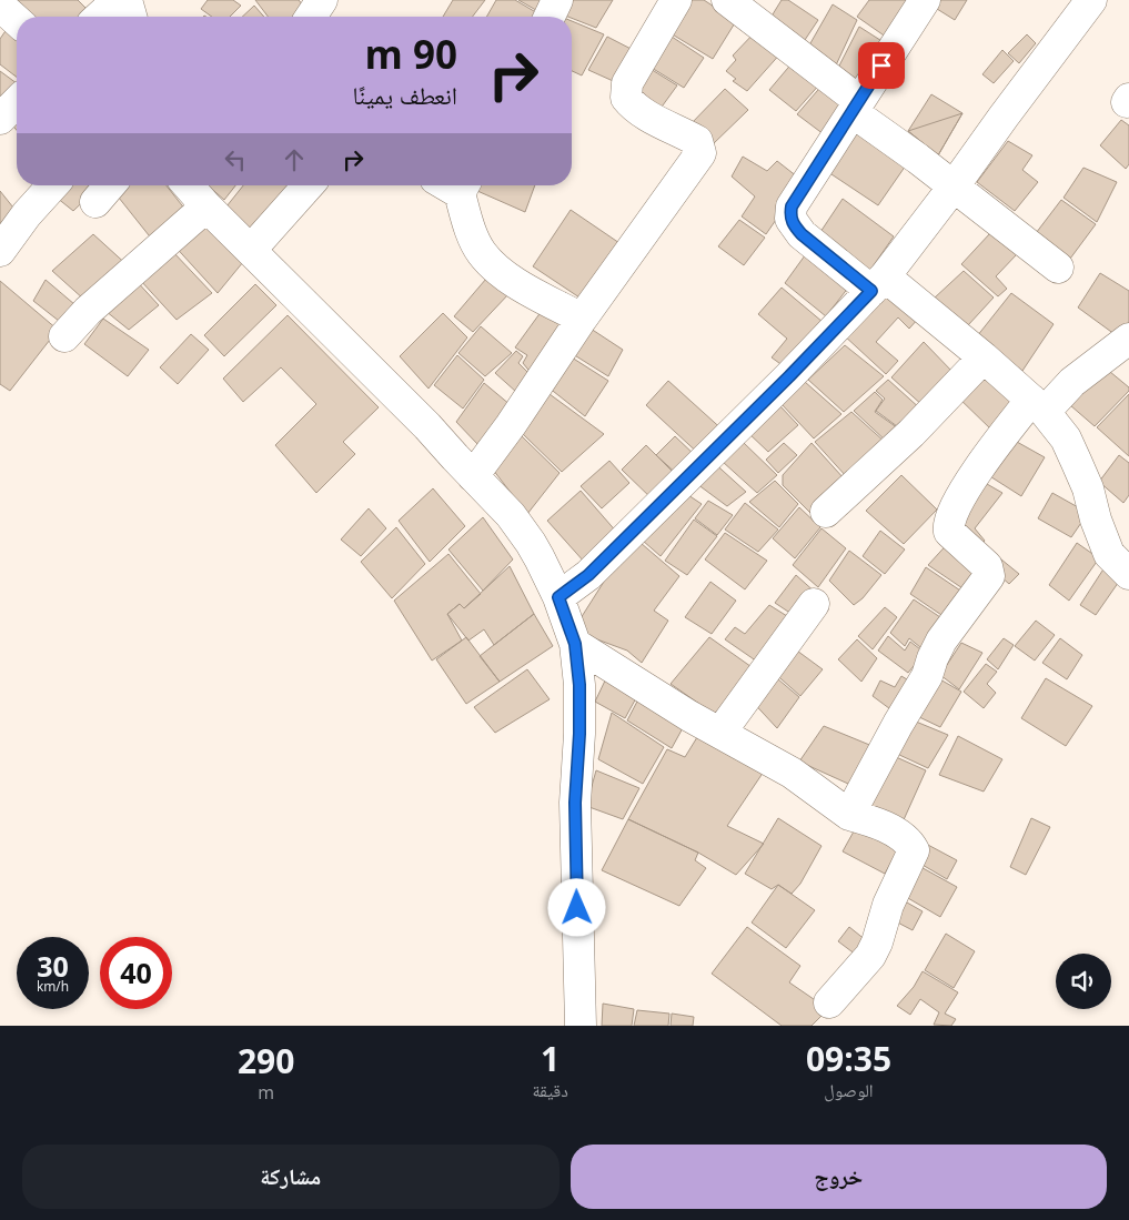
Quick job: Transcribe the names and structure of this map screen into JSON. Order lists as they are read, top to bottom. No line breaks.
{"page":{"turn":["90 m","انعطف يمينًا"],"speed":"30 km/h","limit":"40","eta":["09:35","الوصول","1","دقيقة","290","m"],"buttons":["خروج","مشاركة"]}}
